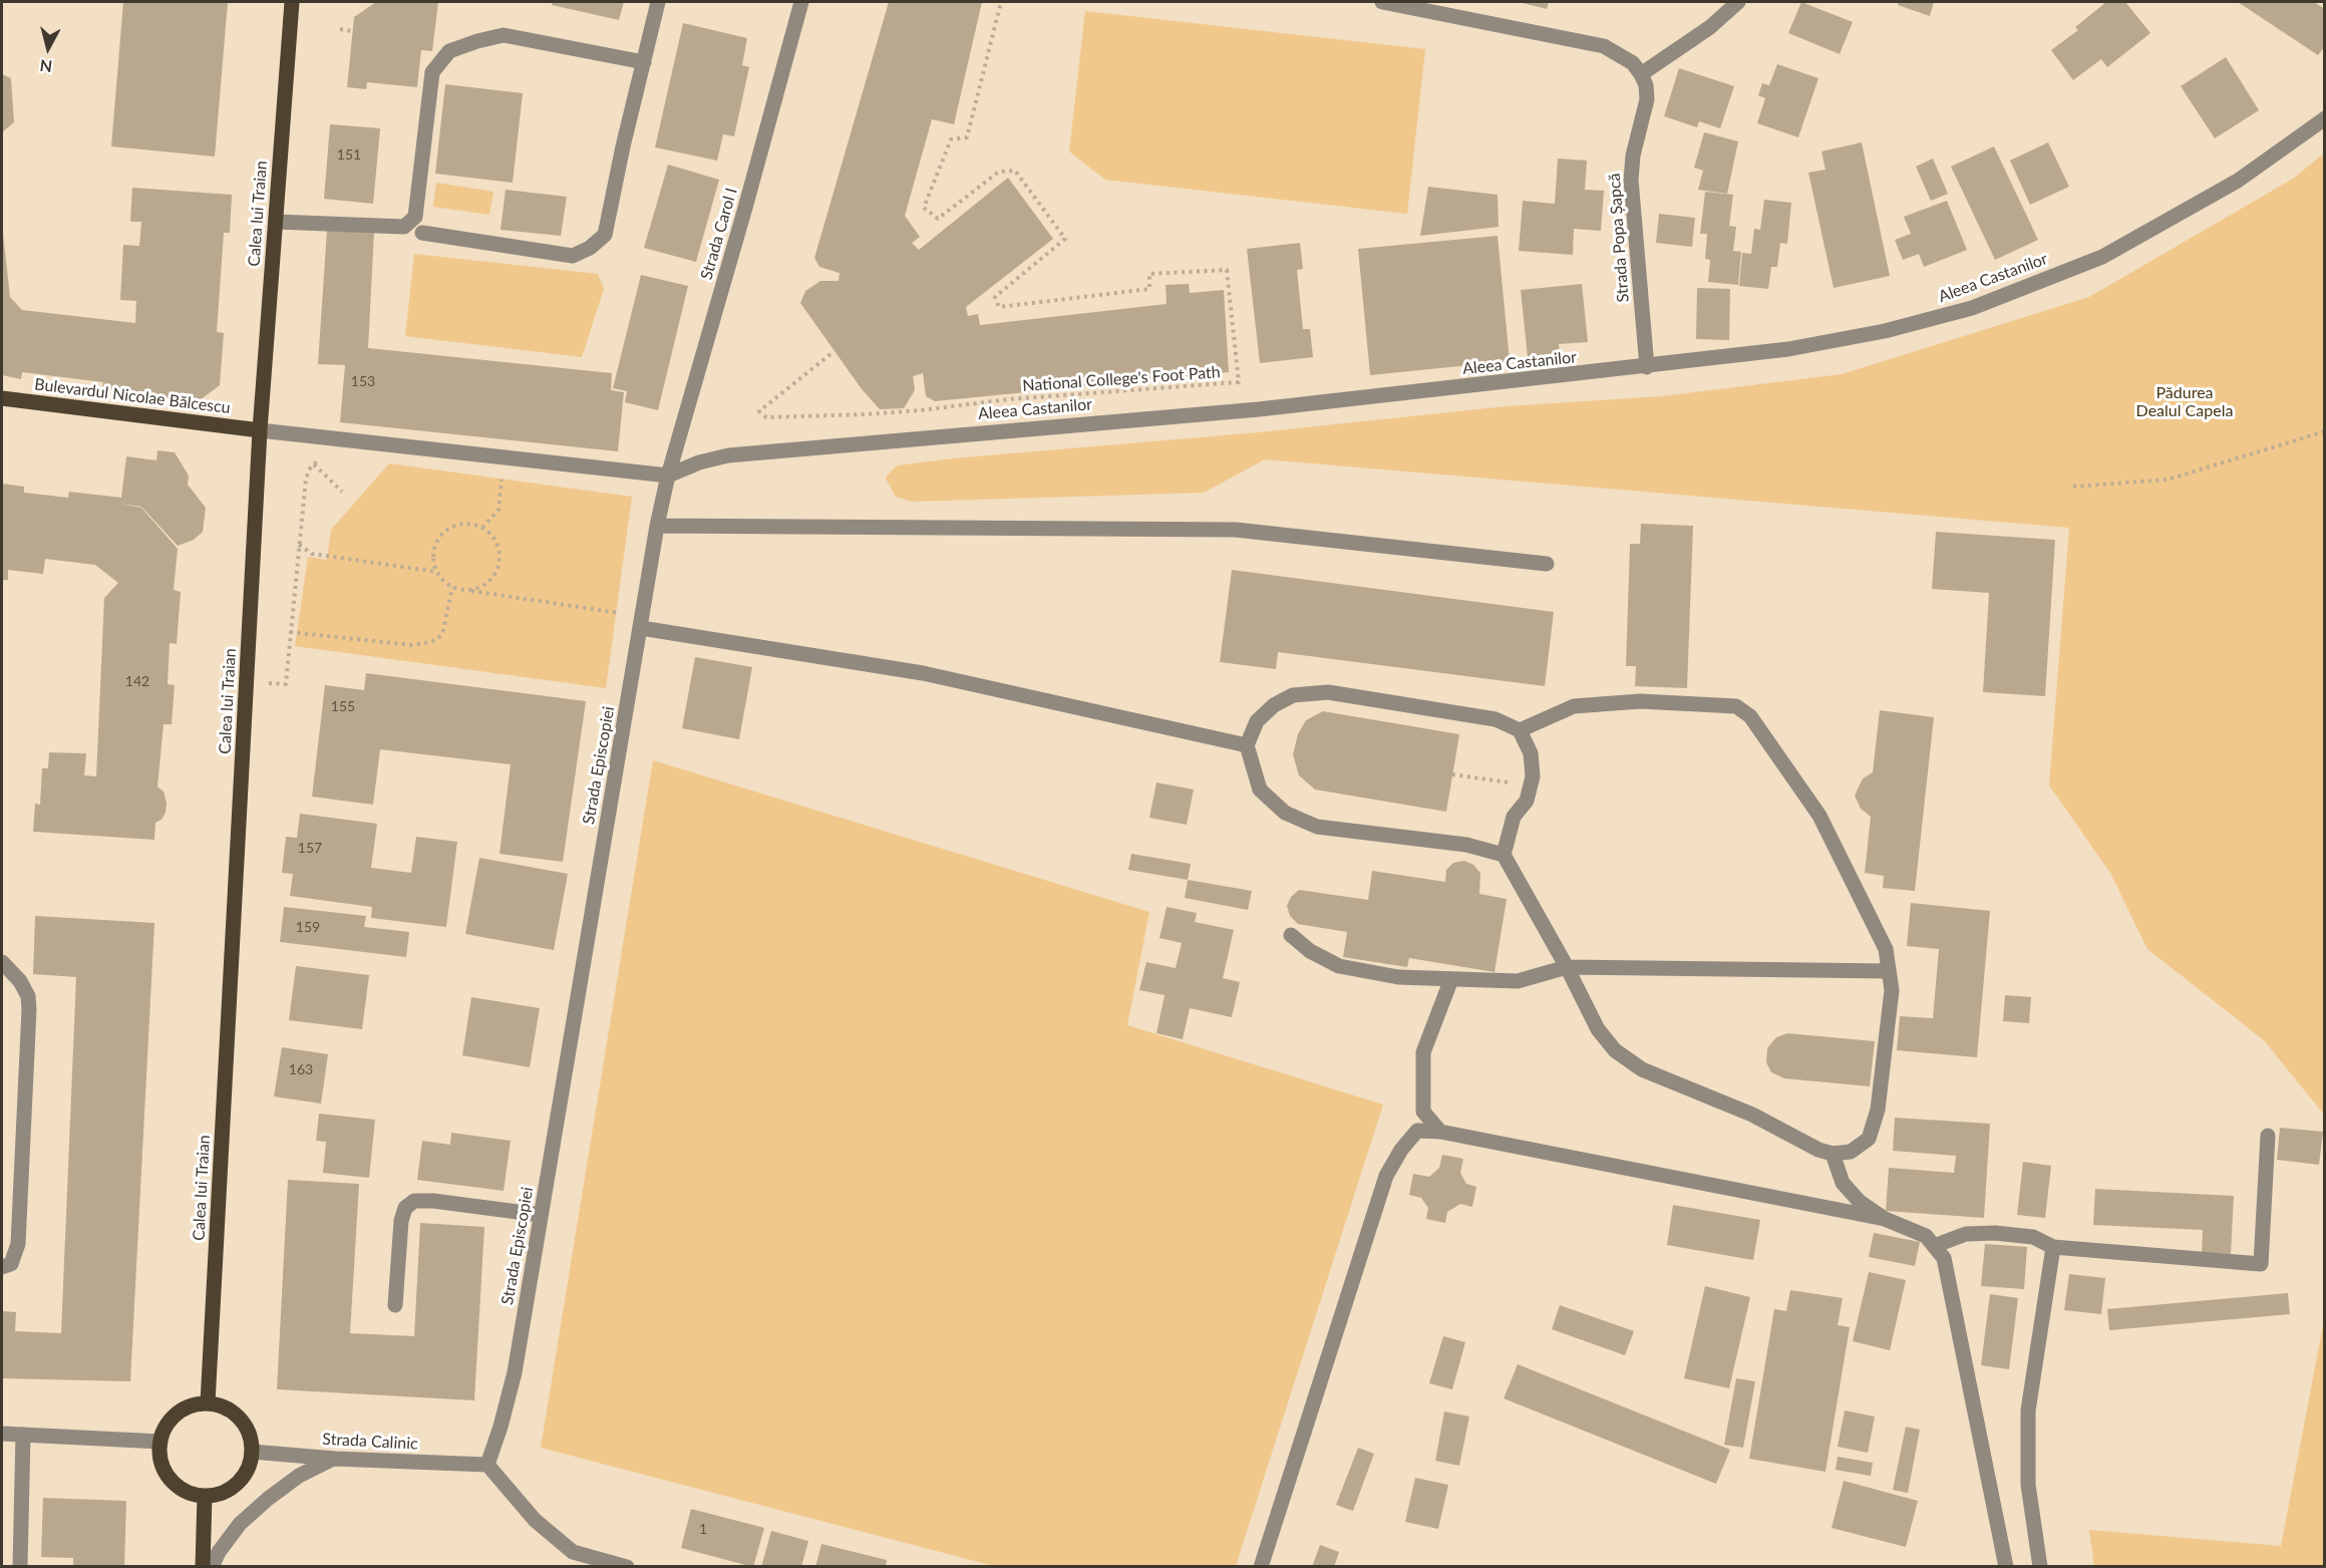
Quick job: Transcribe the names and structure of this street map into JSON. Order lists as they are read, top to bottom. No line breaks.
{"streets":{"main road":["Calea lui Traian","Bulevardul Nicolae Bălcescu"],"street":["Strada Carol I","Strada Popa Șapcă","Aleea Castanilor","Strada Episcopiei","Strada Calinic"],"path":["National College's Foot Path"]},"crossings":[["Calea lui Traian","Bulevardul Nicolae Bălcescu"],["Calea lui Traian","Strada Calinic"],["Strada Carol I","Aleea Castanilor"],["Strada Carol I","Strada Episcopiei"],["Strada Popa Șapcă","Aleea Castanilor"],["Aleea Castanilor","Strada Episcopiei"],["Strada Episcopiei","Strada Calinic"]],"parks":["Pădurea Dealul Capela"],"house_numbers":["151","153","142","155","157","159","163","1"],"north":"bottom"}
